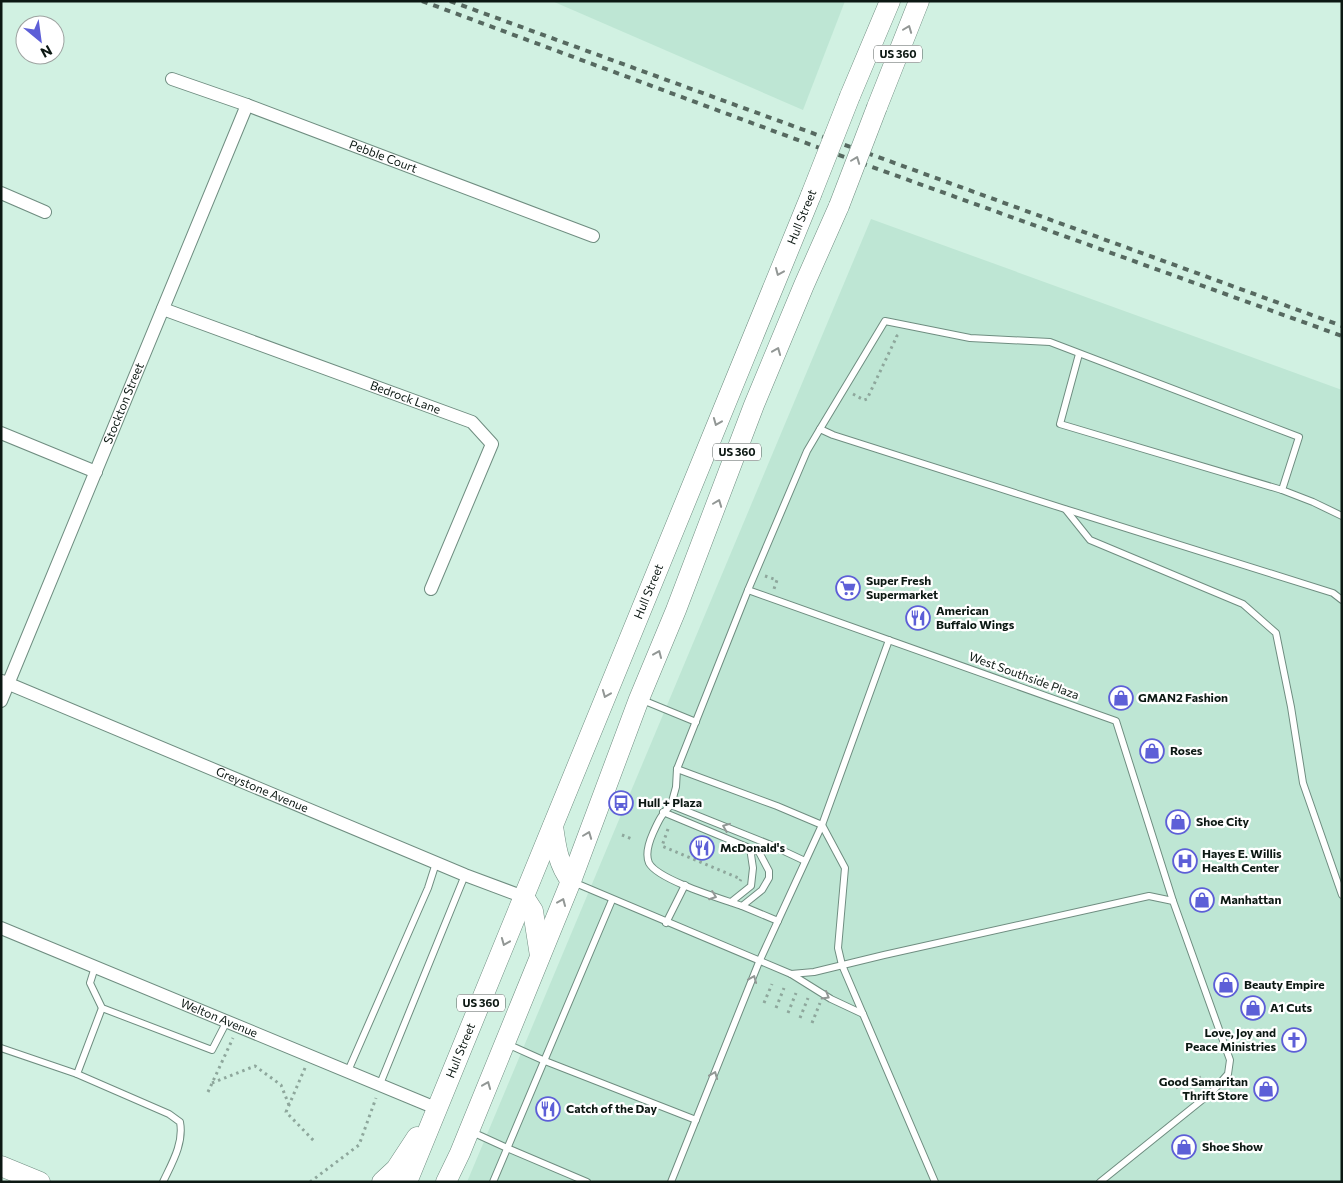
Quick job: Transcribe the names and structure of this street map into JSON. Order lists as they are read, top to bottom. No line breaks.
{"streets":{"main road":["US 360","Hull Street"],"street":["Pebble Court","Bedrock Lane","Stockton Street","Greystone Avenue","Welton Avenue"],"lane":["West Southside Plaza"]},"crossings":[["Pebble Court","Stockton Street"],["Hull Street","Greystone Avenue"],["Hull Street","Welton Avenue"],["Bedrock Lane","Stockton Street"],["Stockton Street","Greystone Avenue"]],"places":{"supermarket":["Super Fresh Supermarket"],"restaurant":["American Buffalo Wings","McDonald's","Catch of the Day"],"shop":["GMAN2 Fashion","Roses","Shoe City","Manhattan","Beauty Empire","A1 Cuts","Good Samaritan Thrift Store","Shoe Show"],"bus stop":["Hull + Plaza"],"hospital":["Hayes E. Willis Health Center"],"church":["Love, Joy and Peace Ministries"]},"north":"bottom right"}
